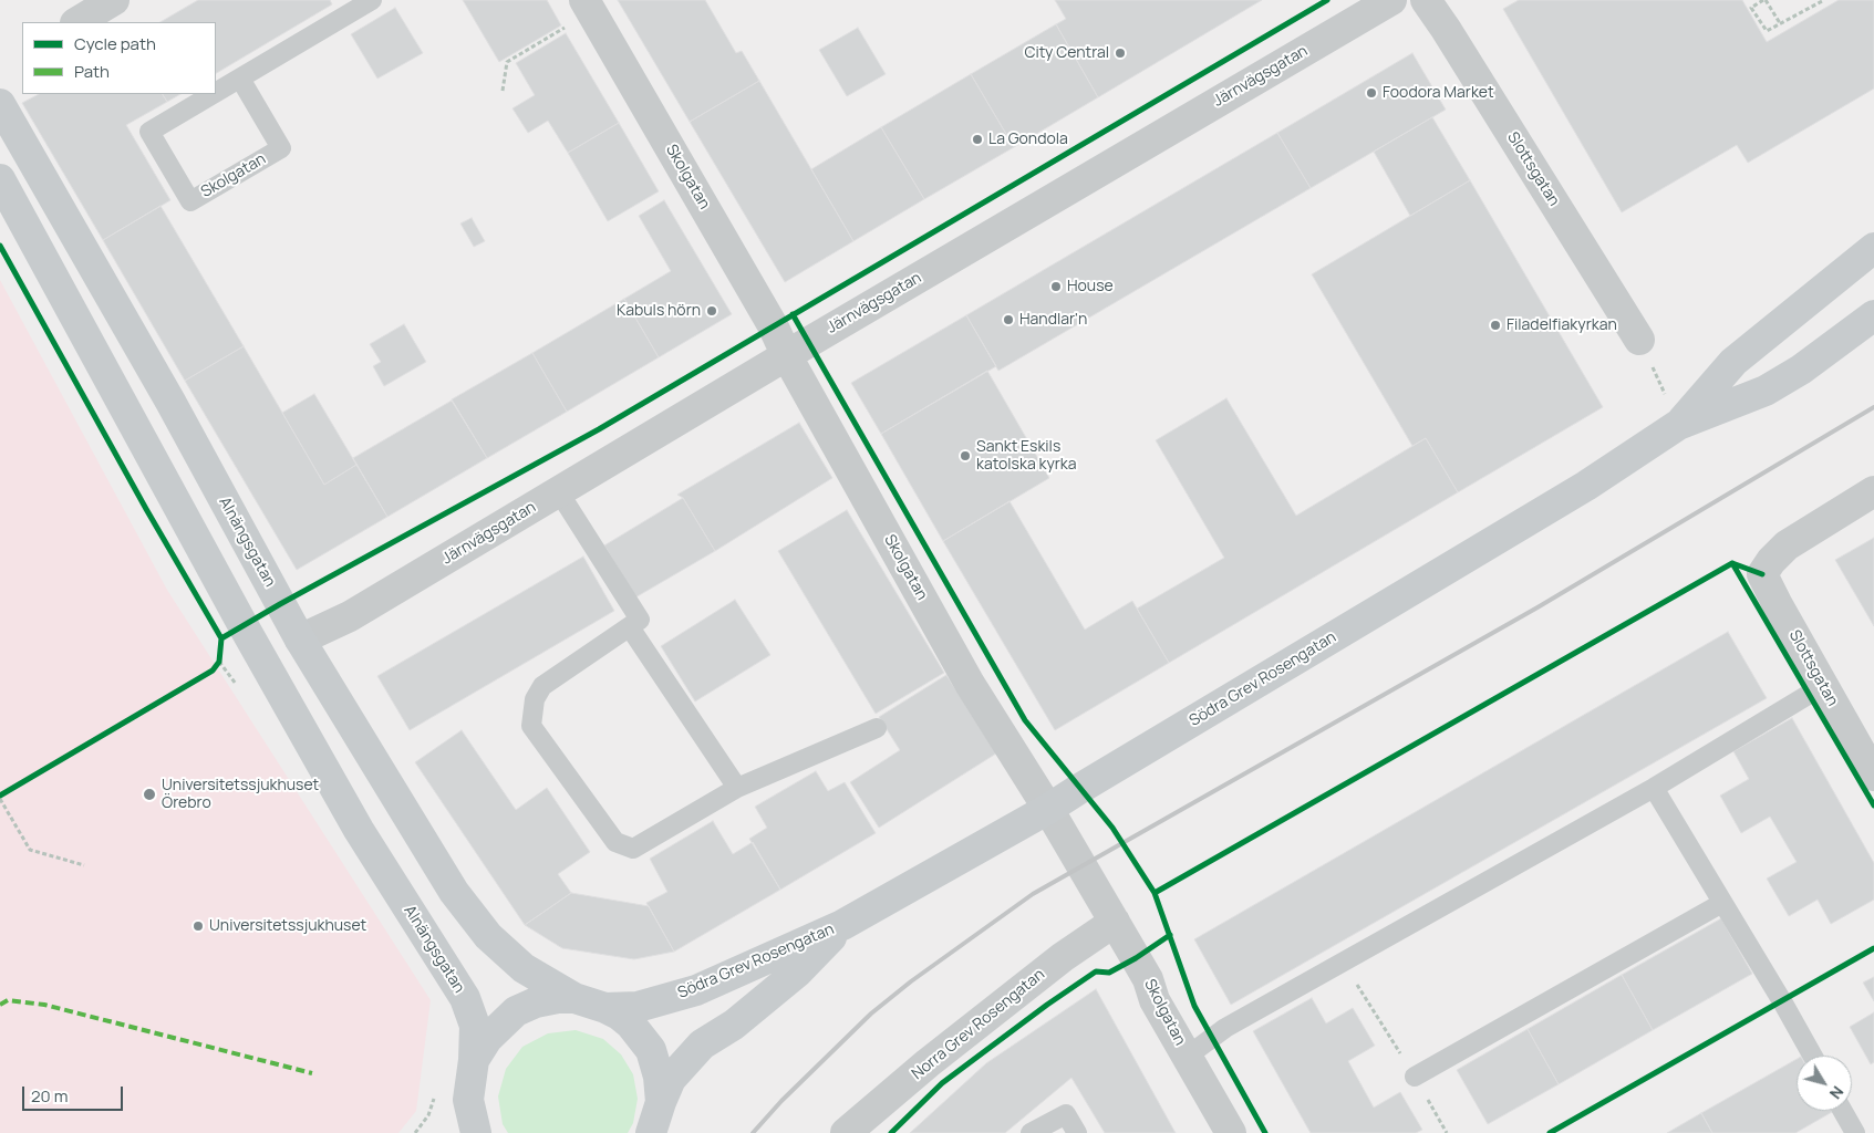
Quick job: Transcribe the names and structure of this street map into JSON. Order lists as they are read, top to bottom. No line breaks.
{"streets":{"main road":["Alnängsgatan","Södra Grev Rosengatan"],"street":["Järnvägsgatan","Slottsgatan","Skolgatan","Norra Grev Rosengatan"]},"crossings":[["Järnvägsgatan","Skolgatan"],["Järnvägsgatan","Alnängsgatan"],["Skolgatan","Södra Grev Rosengatan"],["Skolgatan","Norra Grev Rosengatan"]],"places":["City Central","Foodora Market","La Gondola","House","Kabuls hörn","Handlar'n","Filadelfiakyrkan","Sankt Eskils katolska kyrka","Universitetssjukhuset Örebro","Universitetssjukhuset"],"legend":["Cycle path","Path"],"scale_bar":"20 m","north":"bottom right"}
